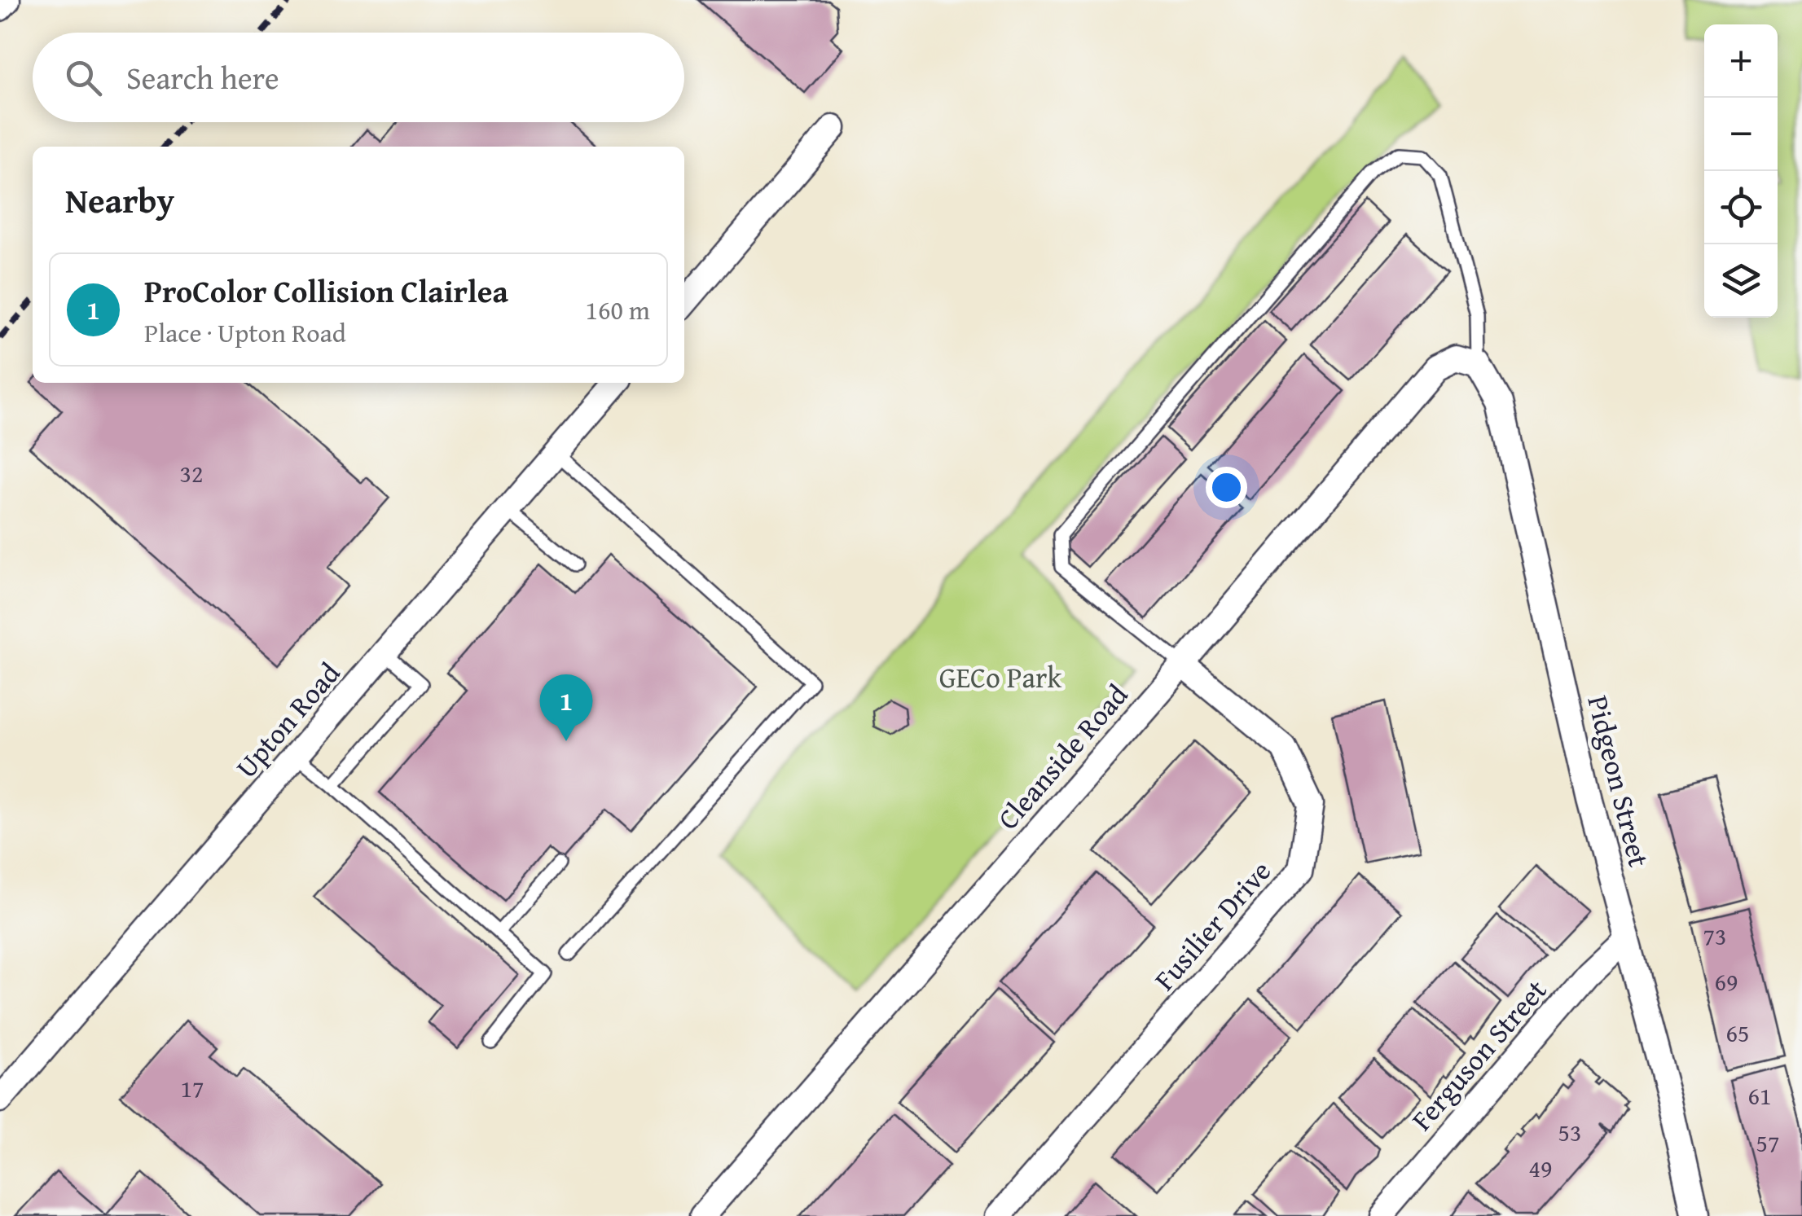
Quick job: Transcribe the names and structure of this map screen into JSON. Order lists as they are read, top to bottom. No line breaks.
{"streets":{"street":["Upton Road","Cleanside Road","Pidgeon Street","Fusilier Drive","Ferguson Street"]},"crossings":[["Cleanside Road","Pidgeon Street"],["Cleanside Road","Fusilier Drive"],["Pidgeon Street","Ferguson Street"]],"parks":["GECo Park"],"house_numbers":["32","73","69","65","17","61","53","57","49"],"page":{"map_buttons":["+","−"],"search":"Search here","heading":"Nearby","list":[{"mark":"1","name":"ProColor Collision Clairlea","note":"Place · Upton Road","value":"160 m"}],"pins":"1"}}
